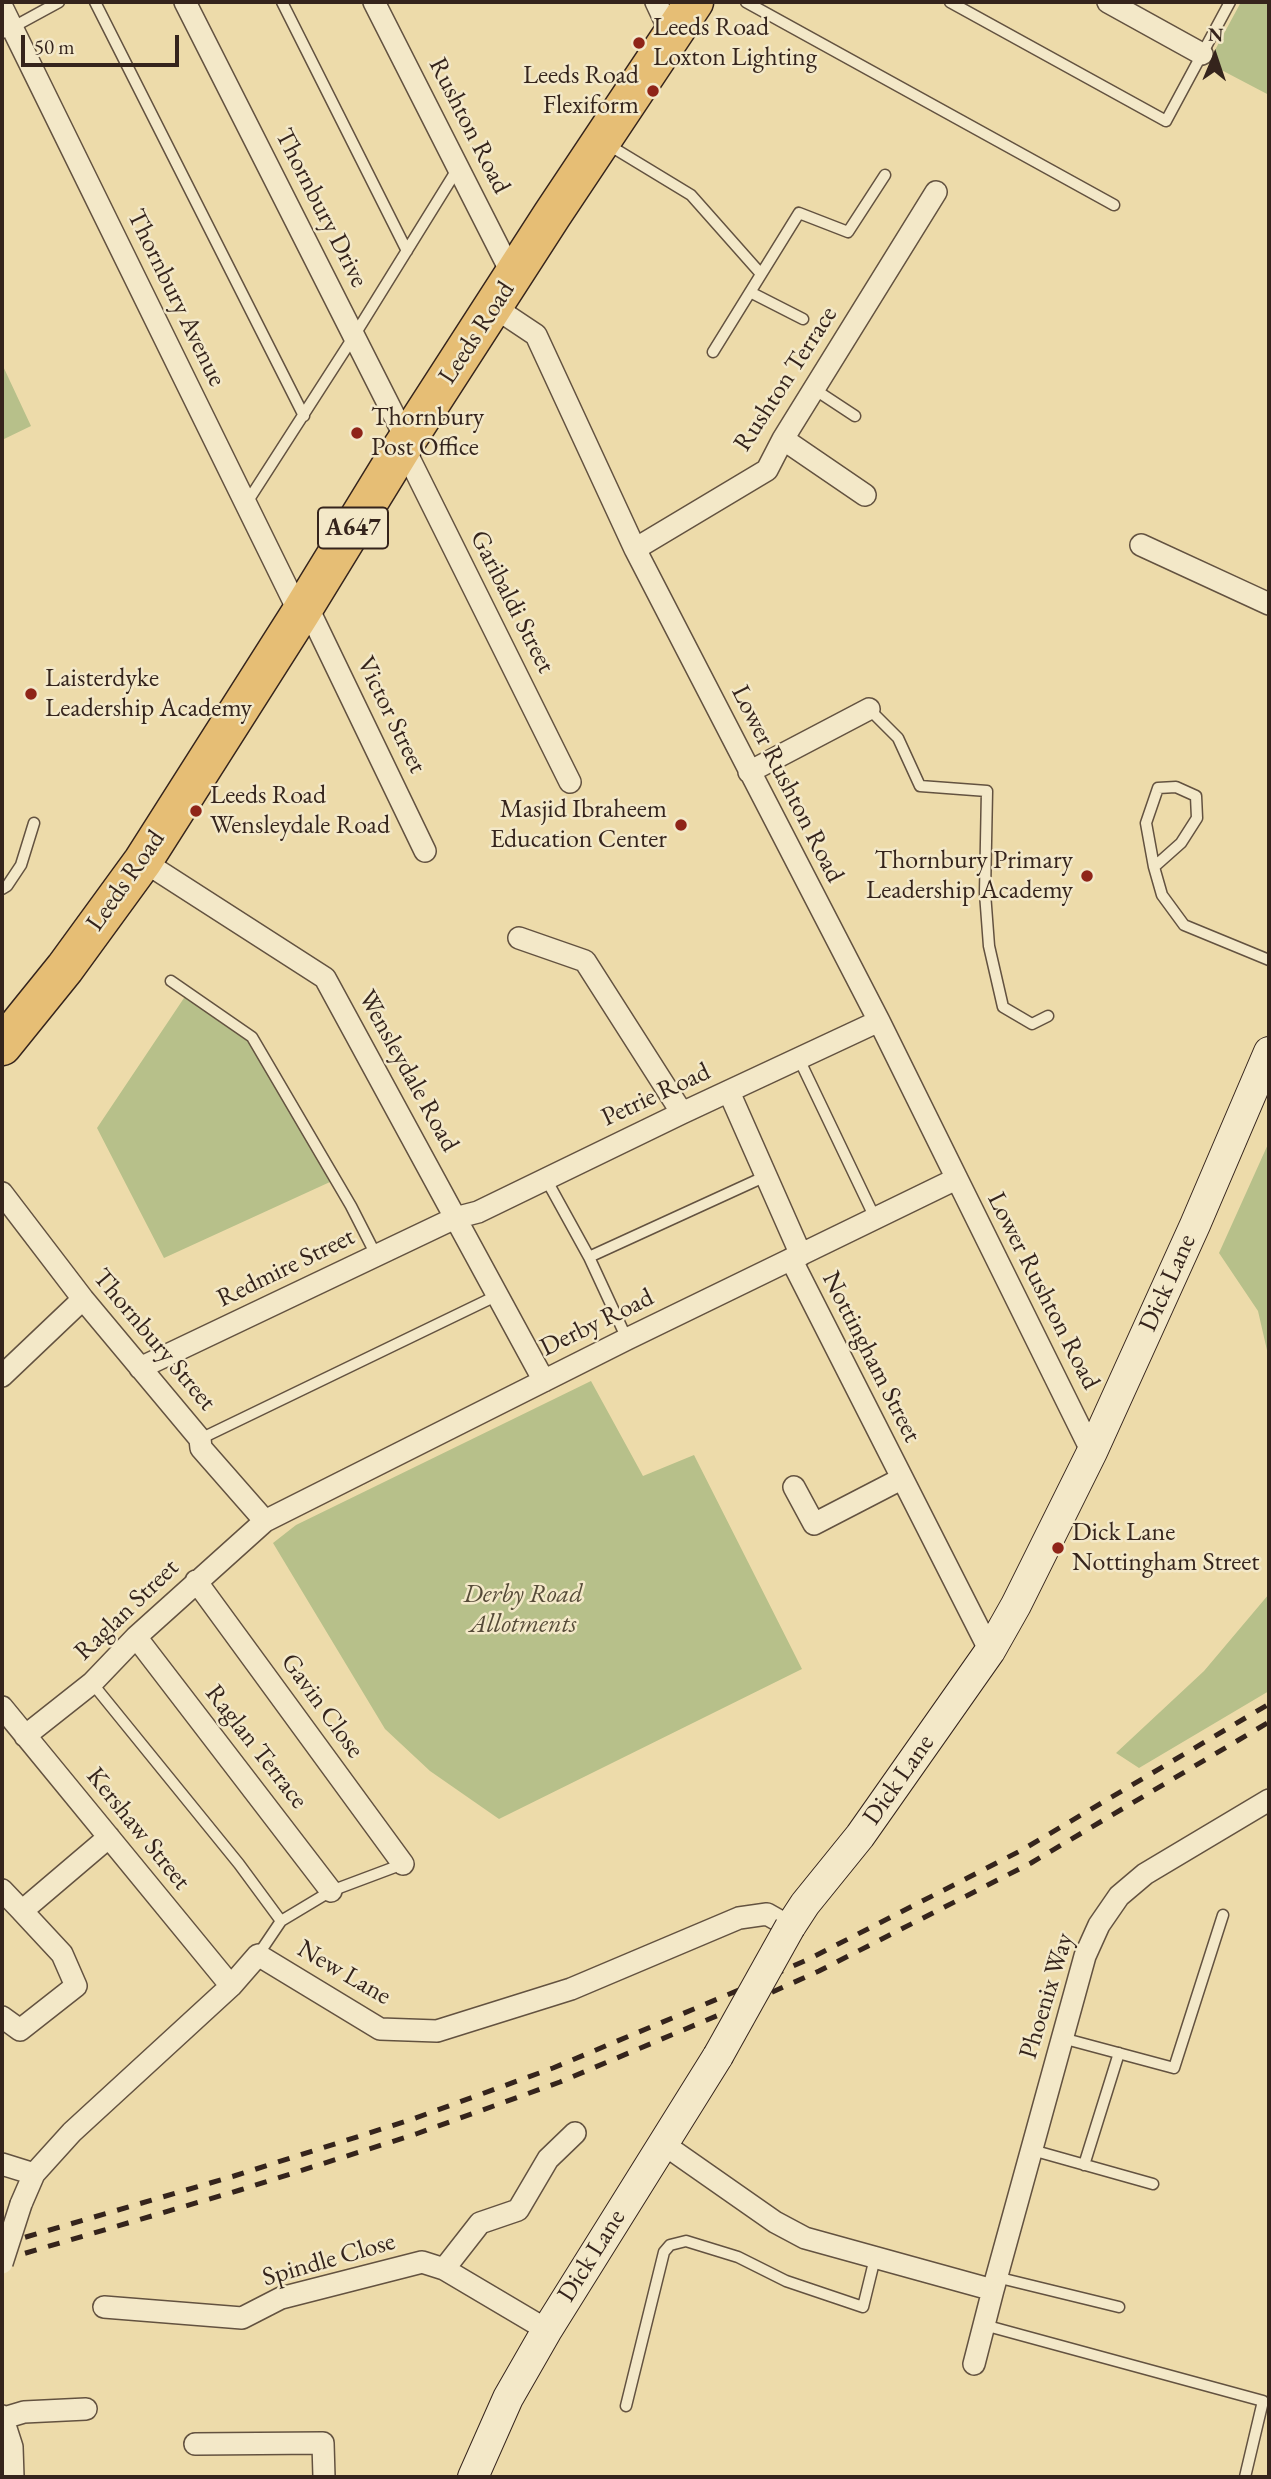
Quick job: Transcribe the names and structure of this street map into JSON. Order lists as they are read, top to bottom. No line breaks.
{"streets":{"highway":["Leeds Road","A647"],"street":["Rushton Road","Thornbury Drive","Thornbury Avenue","Rushton Terrace","Garibaldi Street","Victor Street","Lower Rushton Road","Wensleydale Road","Petrie Road","Redmire Street","Dick Lane","Derby Road","Thornbury Street","Nottingham Street","Raglan Street","Gavin Close","Raglan Terrace","Kershaw Street","New Lane","Phoenix Way","Spindle Close"]},"crossings":[["Rushton Road","Leeds Road"],["Rushton Road","Lower Rushton Road"],["Thornbury Drive","Leeds Road"],["Thornbury Drive","Garibaldi Street"],["Thornbury Avenue","Leeds Road"],["Thornbury Avenue","Victor Street"],["Leeds Road","Garibaldi Street"],["Leeds Road","Victor Street"],["Leeds Road","Lower Rushton Road"],["Leeds Road","Wensleydale Road"],["Rushton Terrace","Lower Rushton Road"],["Lower Rushton Road","Petrie Road"],["Lower Rushton Road","Dick Lane"],["Lower Rushton Road","Derby Road"],["Wensleydale Road","Petrie Road"],["Wensleydale Road","Redmire Street"],["Wensleydale Road","Derby Road"],["Petrie Road","Redmire Street"],["Redmire Street","Thornbury Street"],["Dick Lane","Nottingham Street"],["Dick Lane","New Lane"],["Dick Lane","Spindle Close"],["Derby Road","Thornbury Street"],["Derby Road","Nottingham Street"],["Derby Road","Raglan Street"],["Thornbury Street","Raglan Street"],["Raglan Street","Gavin Close"],["Raglan Street","Raglan Terrace"],["Raglan Street","Kershaw Street"],["Kershaw Street","New Lane"]],"parks":["Derby Road Allotments"],"places":["Leeds Road Loxton Lighting","Leeds Road Flexiform","Thornbury Post Office","Laisterdyke Leadership Academy","Leeds Road Wensleydale Road","Masjid Ibraheem Education Center","Thornbury Primary Leadership Academy","Dick Lane Nottingham Street"],"scale_bar":"50 m","north":"top"}
